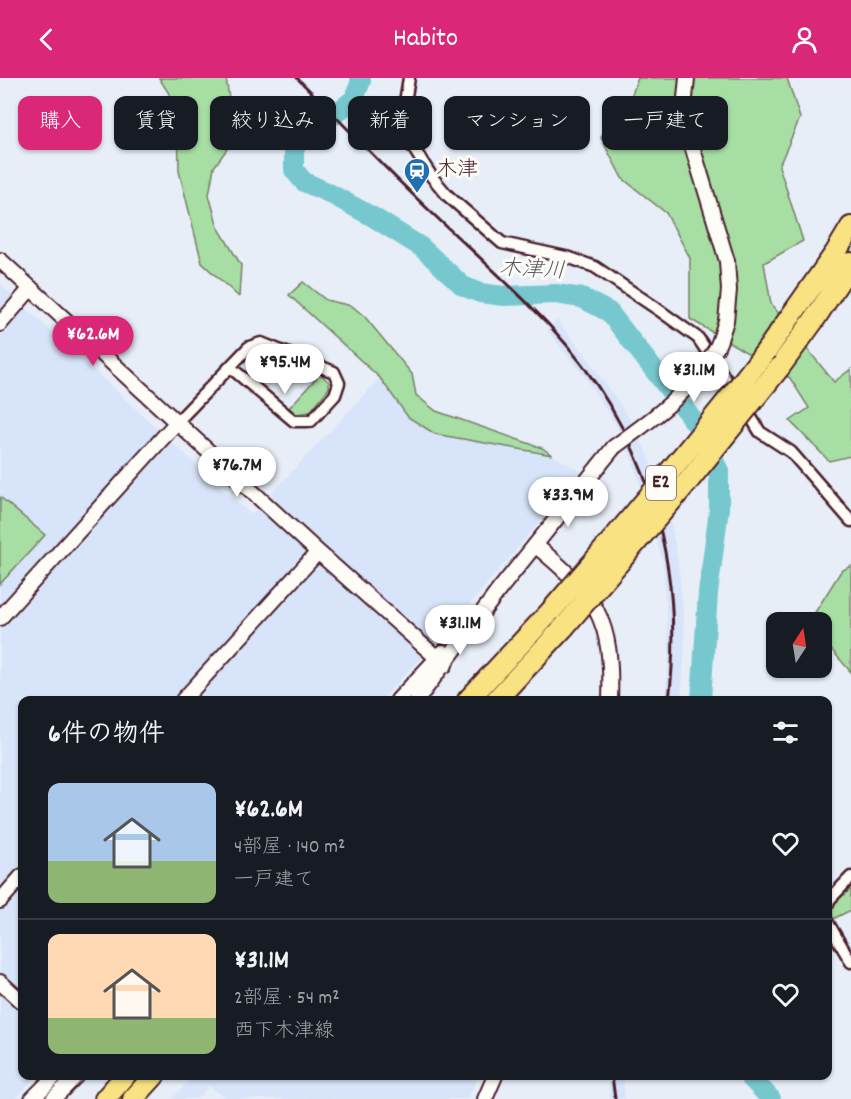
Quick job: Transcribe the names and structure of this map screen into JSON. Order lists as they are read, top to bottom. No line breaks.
{"streets":{"highway":["E2"]},"water":["木津川"],"places":{"station":["木津"]},"north":"top","page":{"header":"Habito","chip":["購入","賃貸","絞り込み","新着","マンション","一戸建て"],"price":["¥62.6M","¥95.4M","¥31.1M","¥76.7M","¥33.9M","¥31.1M"],"heading":"6件の物件","list":[{"name":"¥62.6M","note":"4部屋 · 140 m² · 一戸建て"},{"name":"¥31.1M","note":"2部屋 · 54 m² · 西下木津線"}]}}
